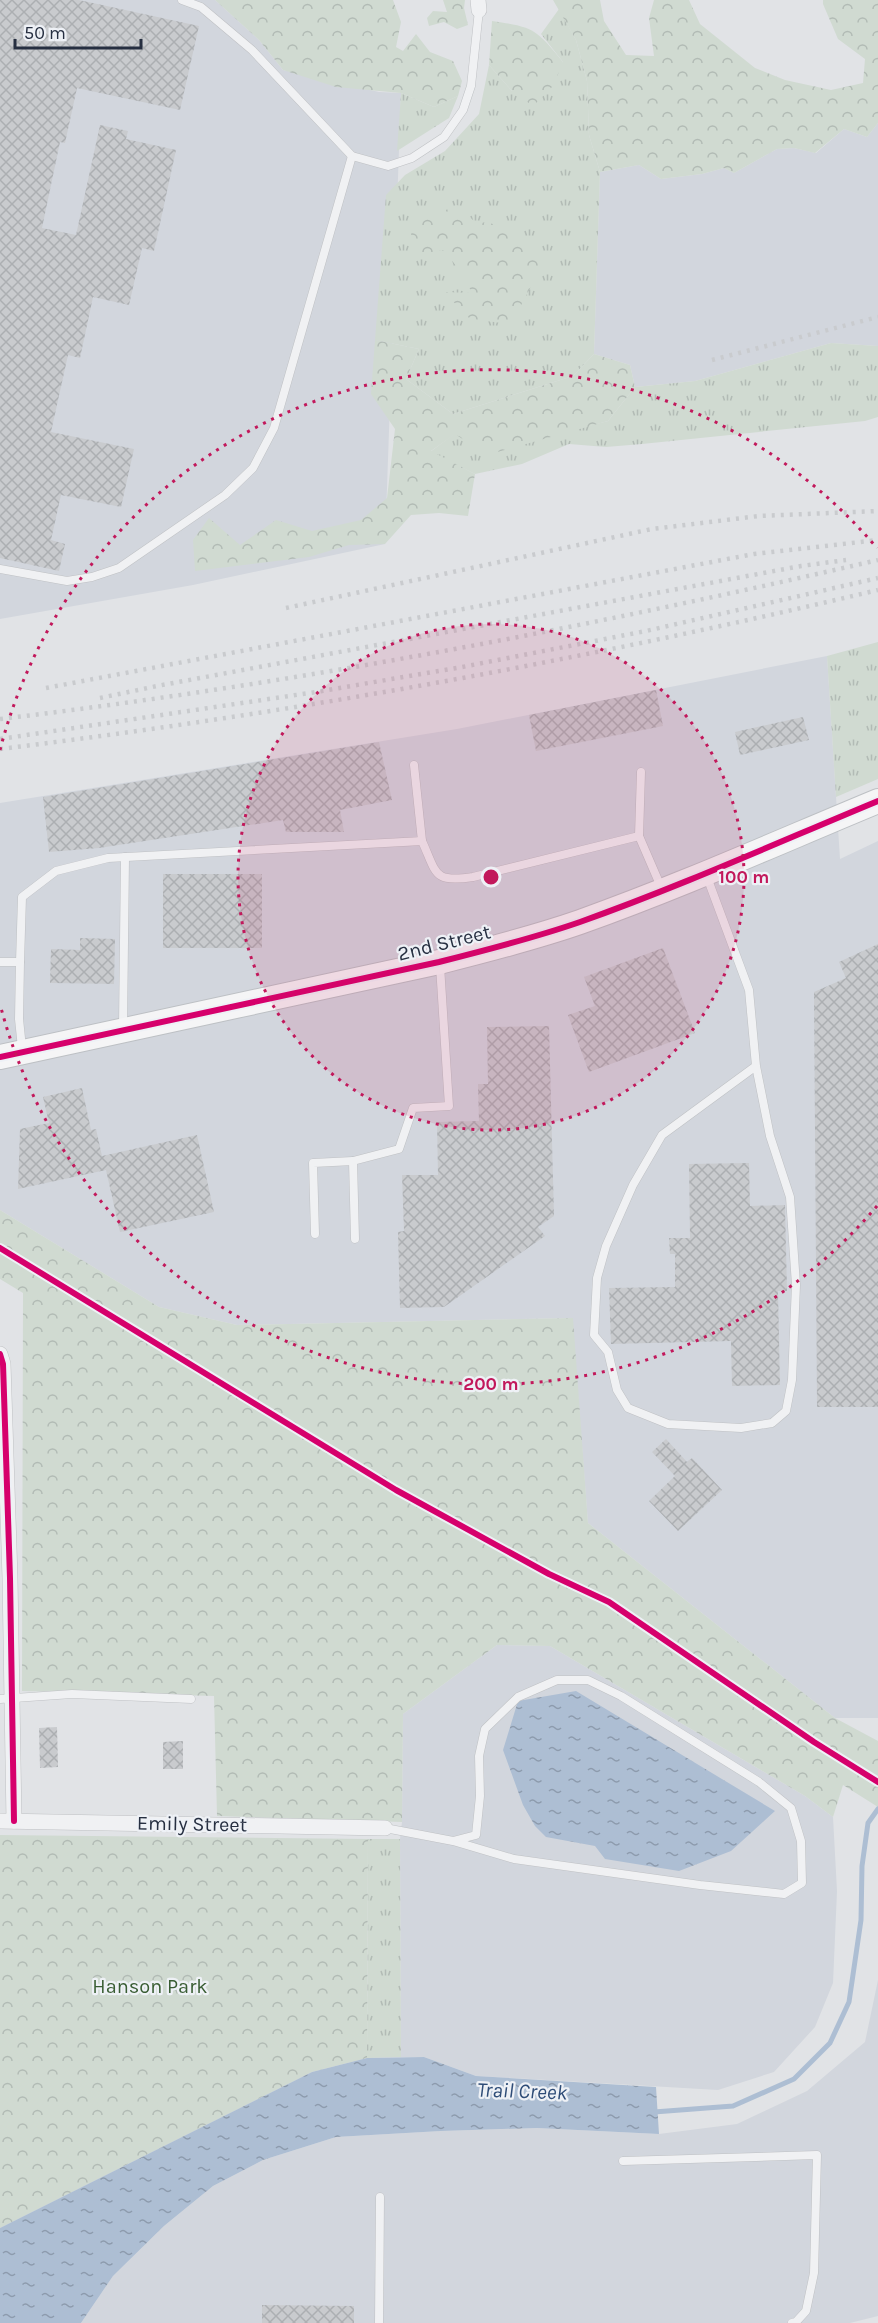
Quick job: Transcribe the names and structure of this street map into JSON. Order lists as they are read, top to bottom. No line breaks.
{"streets":{"main road":["2nd Street"],"street":["Emily Street"]},"water":["Trail Creek"],"parks":["Hanson Park"],"scale_bar":"50 m","rings":["100 m","200 m"]}
